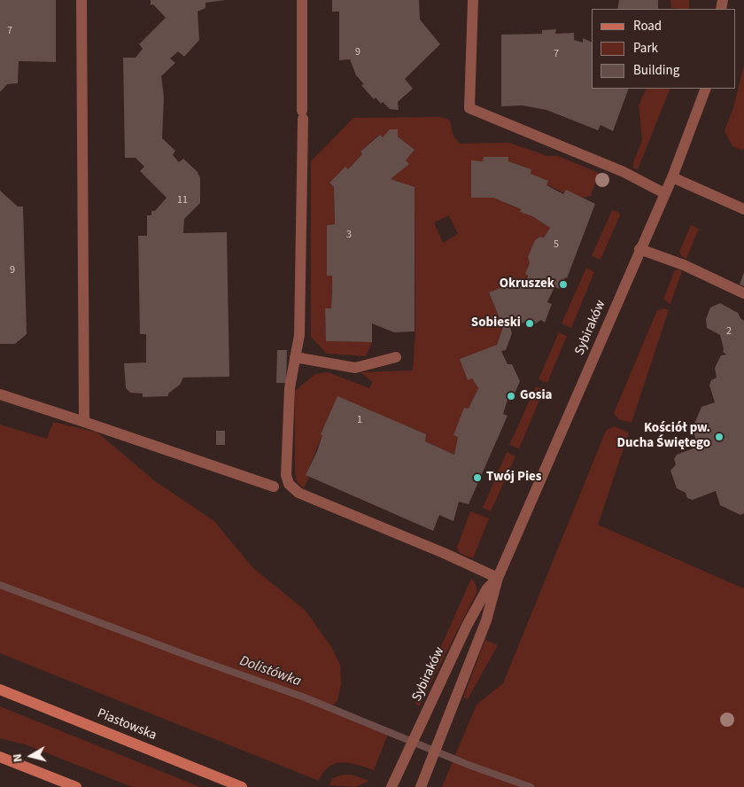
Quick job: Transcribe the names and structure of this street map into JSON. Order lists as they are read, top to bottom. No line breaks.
{"streets":{"main road":["Piastowska"],"street":["Sybiraków"]},"water":["Dolistówka"],"places":["Okruszek","Sobieski","Gosia","Kościół pw. Ducha Świętego","Twój Pies"],"house_numbers":["7","9","7","11","3","5","9","2","1"],"legend":["Road","Park","Building"],"north":"left"}
